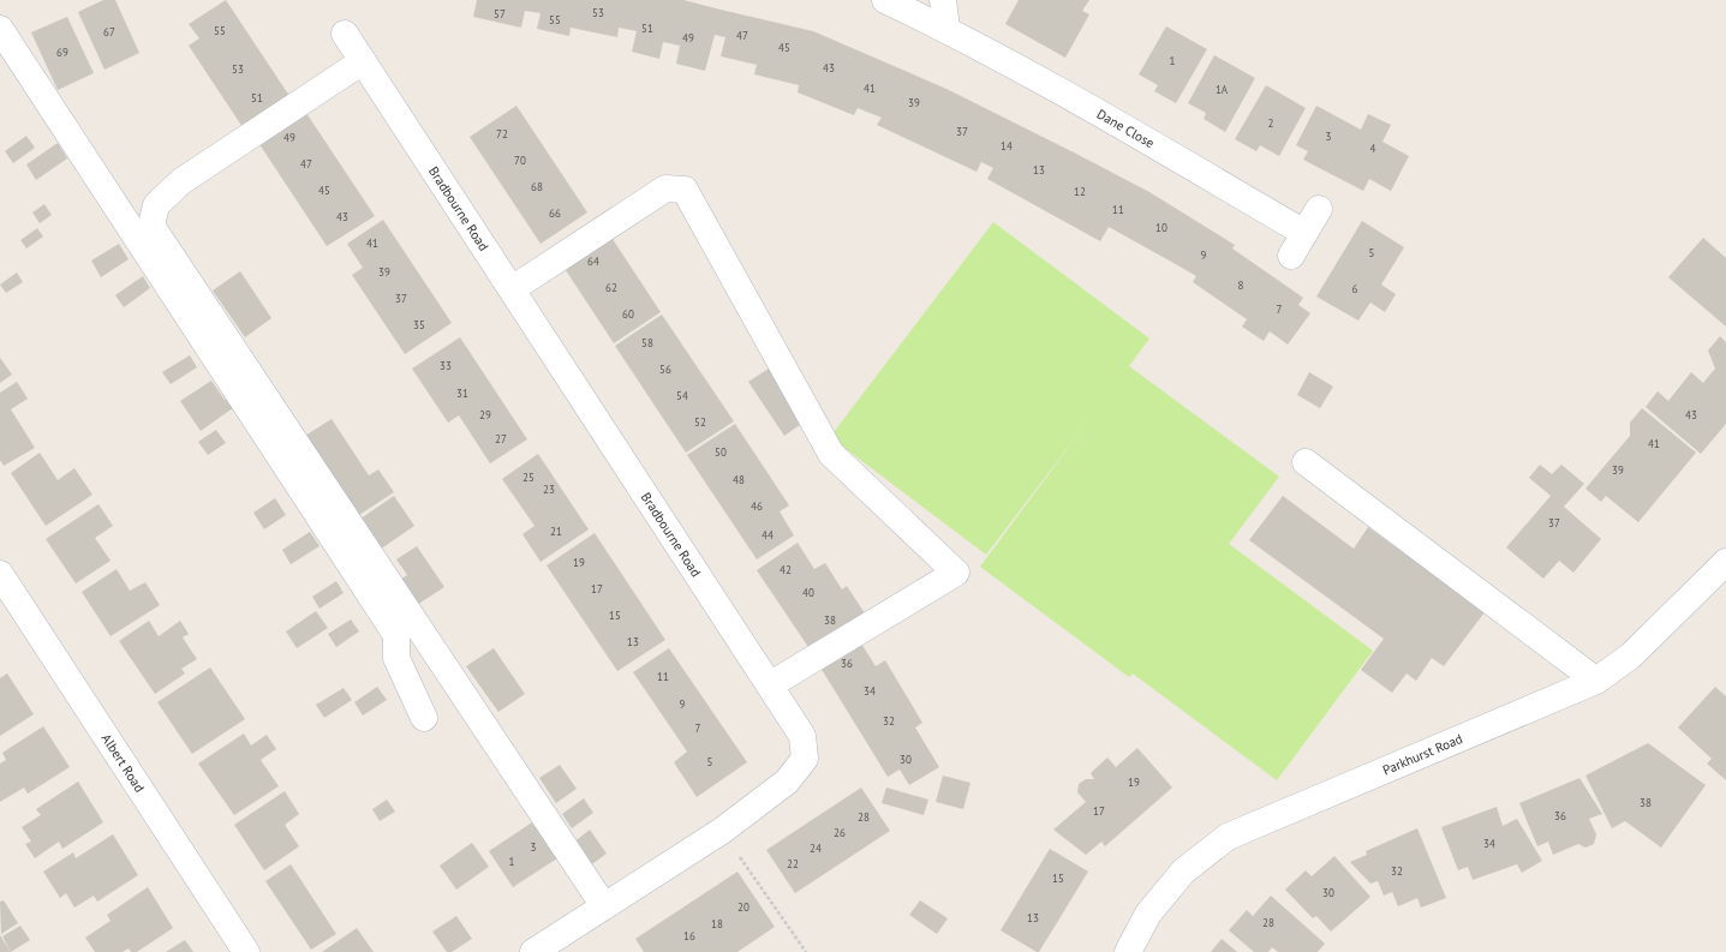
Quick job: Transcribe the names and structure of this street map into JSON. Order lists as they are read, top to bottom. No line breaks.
{"streets":{"street":["Dane Close","Bradbourne Road","Parkhurst Road","Albert Road"]},"house_numbers":["53","57","55","51","55","67","47","49","45","69","1","43","53","41","1A","51","39","2","37","72","3","49","14","4","70","47","13","68","45","12","11","66","43","10","41","5","9","64","39","8","62","6","37","7","60","35","58","33","56","31","54","29","43","52","27","41","50","39","25","48","23","46","37","21","44","19","42","17","40","15","38","13","36","11","34","9","32","7","30","5","19","38","17","36","28","26","34","3","24","1","22","32","15","30","20","13","28","18","16"]}
